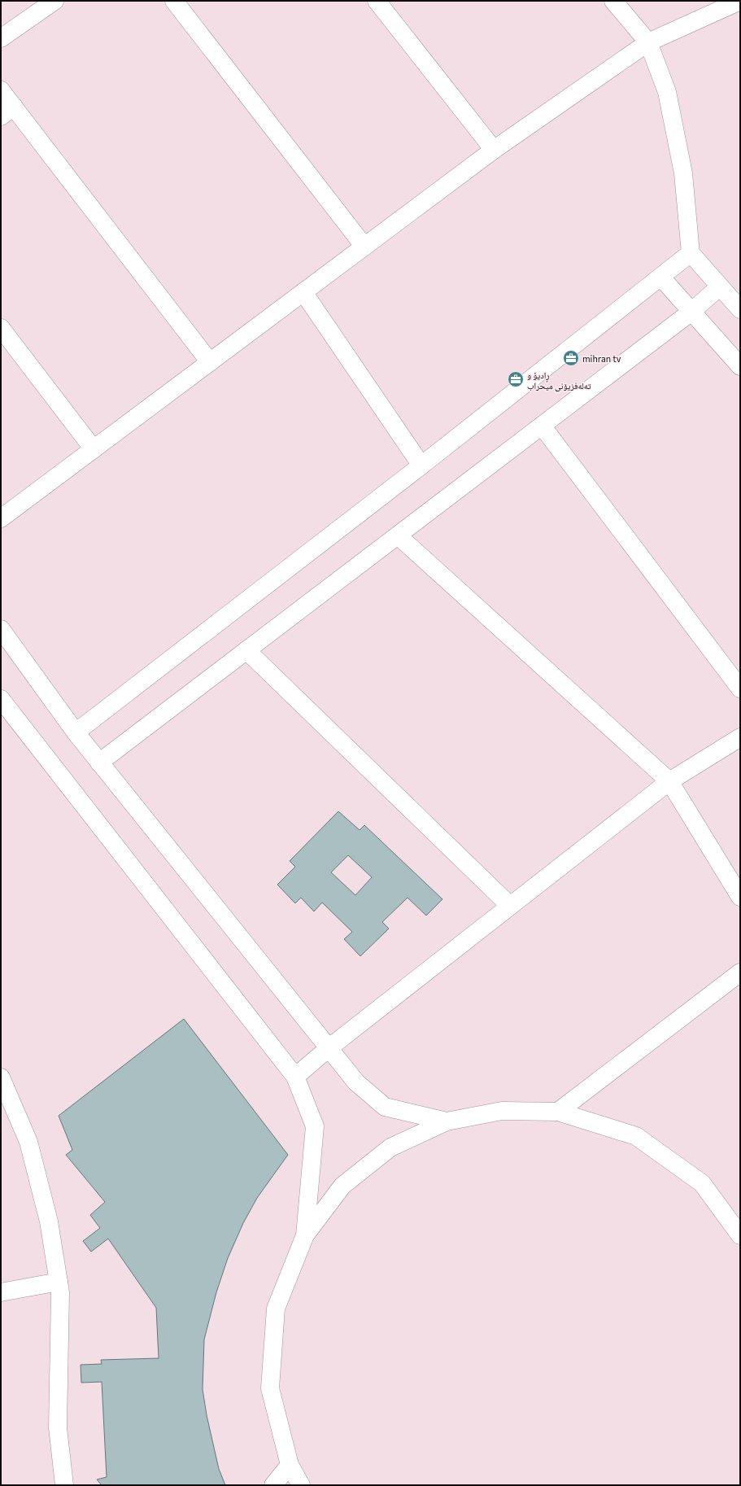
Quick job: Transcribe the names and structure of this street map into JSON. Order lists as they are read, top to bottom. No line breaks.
{"places":{"office":["mihran tv","ڕادیۆ و تەلەفزیۆنی میحراب"]}}
